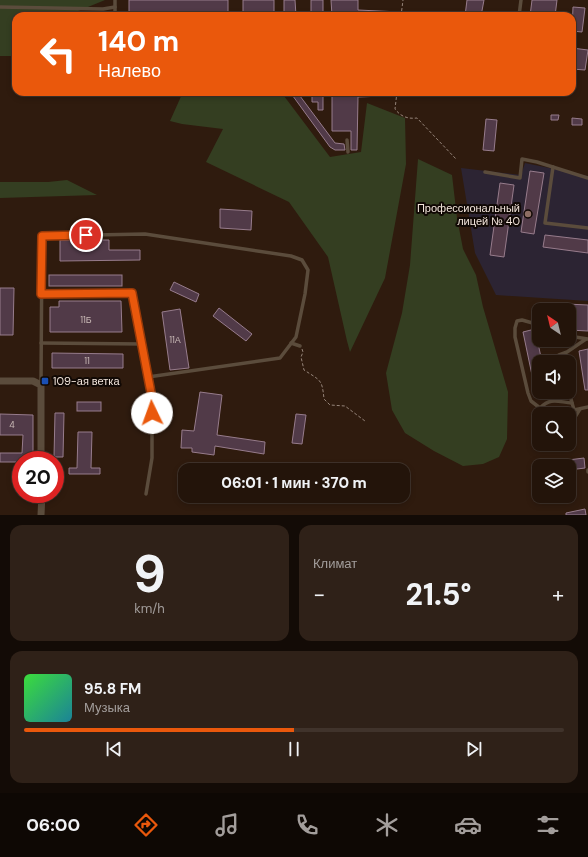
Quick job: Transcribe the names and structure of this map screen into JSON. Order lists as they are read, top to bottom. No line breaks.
{"places":{"other":["Профессиональный лицей № 40"],"transit":["109-ая ветка"]},"house_numbers":["11Б","11А","11","4"],"north":"top left","page":{"turn":["140 m","Налево"],"limit":"20","trip":"06:01 · 1 мин · 370 m","tile":[["9","km/h"],"Климат"],"heat":["−","21.5°","+"],"song":["95.8 FM","Музыка"],"tabs":"06:00"}}
